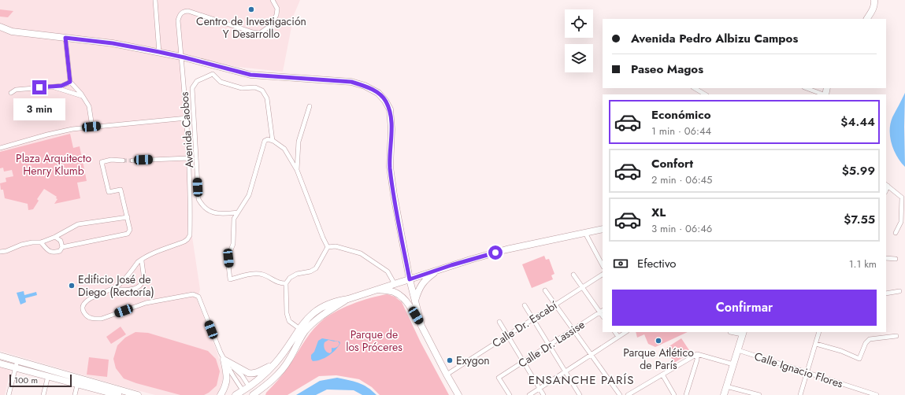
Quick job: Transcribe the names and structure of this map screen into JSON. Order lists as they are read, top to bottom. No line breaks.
{"streets":{"street":["Avenida Caobos","Calle Dr. Escabí","Calle Dr. Lassise","Calle Ignacio Flores"]},"districts":["ENSANCHE PARÍS"],"parks":["Plaza Arquitecto Henry Klumb","Parque de los Próceres"],"places":["Centro de Investigación Y Desarrollo","Edificio José de Diego (Rectoría)","Parque Atlético de París","Exygon"],"scale_bar":"100 m","page":{"banner":["Avenida Pedro Albizu Campos","Paseo Magos"],"bubble":"3 min","list":[{"name":"Económico","note":"1 min · 06:44","value":"$4.44"},{"name":"Confort","note":"2 min · 06:45","value":"$5.99"},{"name":"XL","note":"3 min · 06:46","value":"$7.55"}],"pay":["Efectivo","1.1 km"],"buttons":"Confirmar","scale":"100 m"}}
